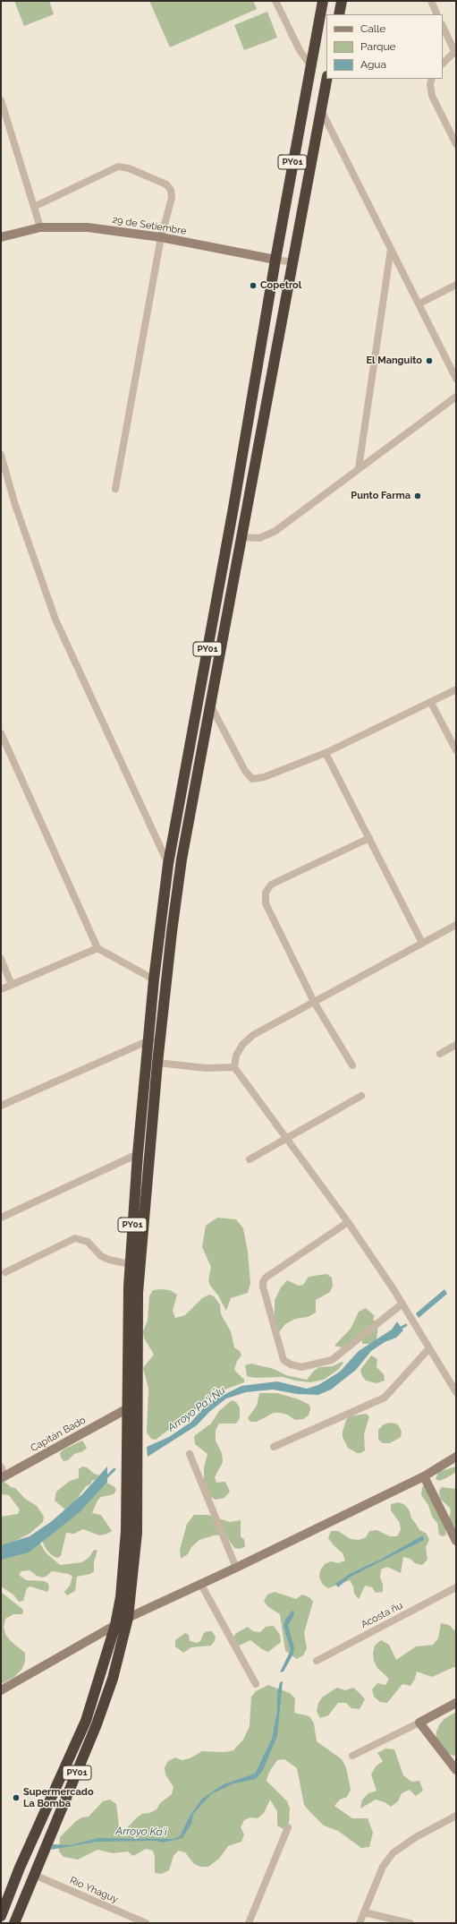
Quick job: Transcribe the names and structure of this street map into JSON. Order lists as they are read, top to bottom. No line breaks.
{"streets":{"highway":["PY01"],"street":["29 de Setiembre","Capitán Bado","Acosta ñu","Río Yhaguy"]},"crossings":[["PY01","29 de Setiembre"],["PY01","Capitán Bado"],["PY01","Río Yhaguy"]],"water":["Arroyo Pa'i Ñu","Arroyo Ka'i"],"places":["Copetrol","El Manguito","Punto Farma","Supermercado La Bomba"],"legend":["Calle","Parque","Agua"]}
